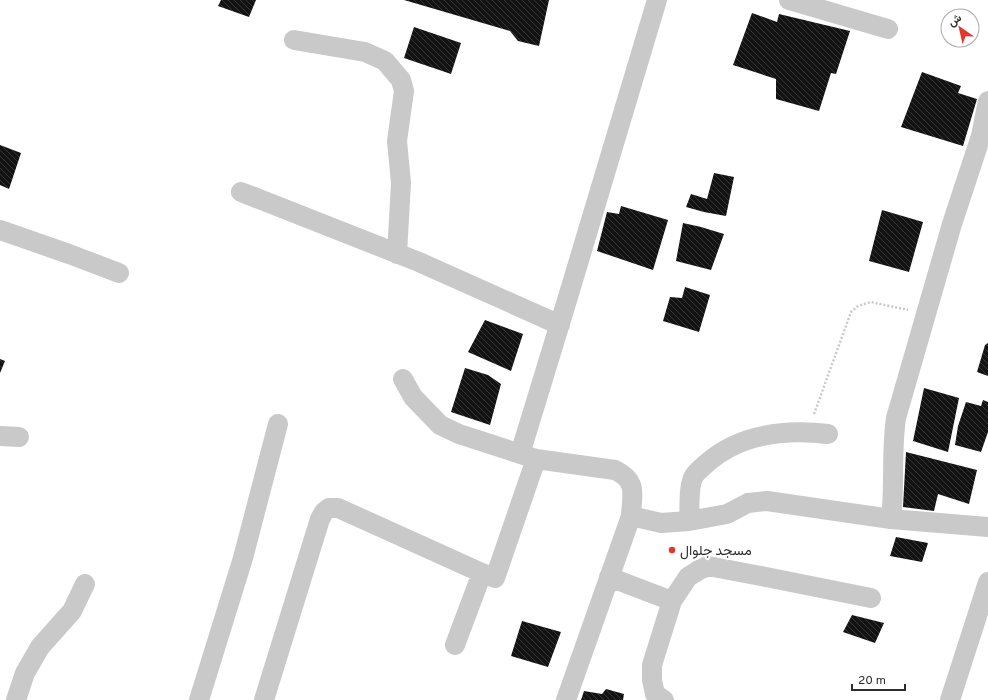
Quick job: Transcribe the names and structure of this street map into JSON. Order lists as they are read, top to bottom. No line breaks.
{"places":["مسجد جلوال"],"scale_bar":"20 m","north":"top left"}
